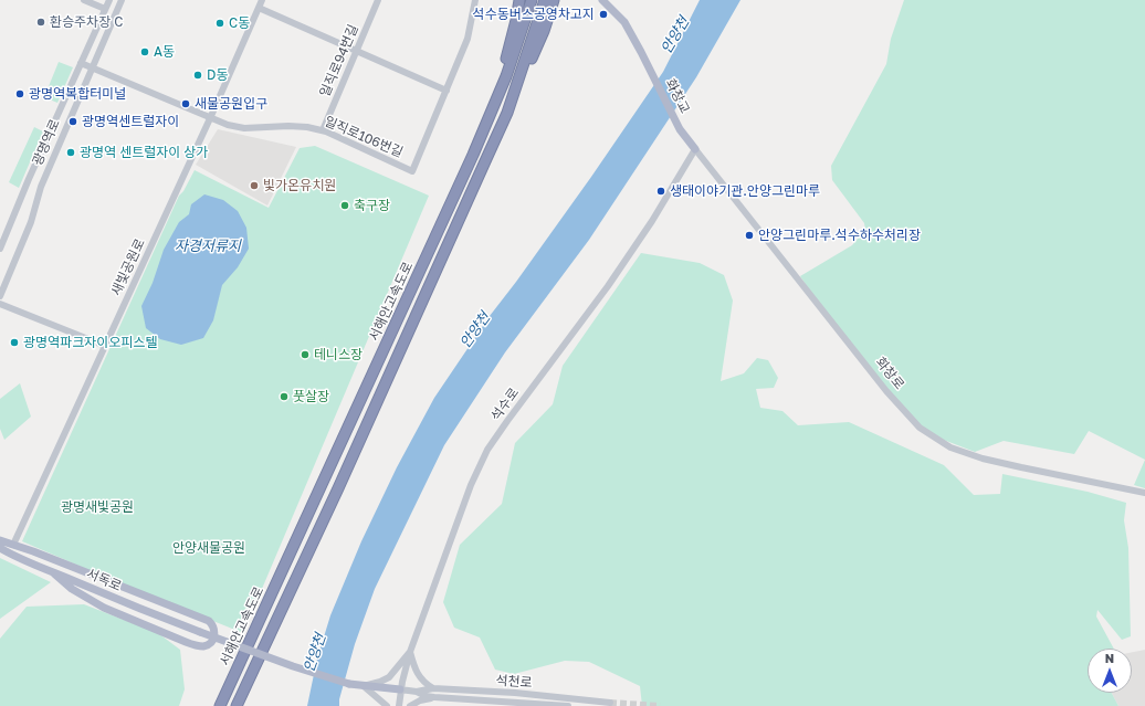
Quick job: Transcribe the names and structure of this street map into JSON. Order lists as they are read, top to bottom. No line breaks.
{"streets":{"highway":["서해안고속도로"],"main road":["화창교","서독로","석천로"],"street":["일직로94번길","일직로106번길","광명역로","새빛공원로","화창로","석수로"]},"crossings":[["일직로94번길","일직로106번길"],["화창교","화창로"],["화창교","석수로"],["일직로106번길","광명역로"],["일직로106번길","새빛공원로"],["화창로","석수로"],["석수로","석천로"],["서독로","석천로"]],"water":["안양천","자경저류지"],"parks":["광명새빛공원","안양새물공원"],"places":["석수동버스공영차고지","환승주차장 C","C동","A동","D동","광명역복합터미널","새물공원입구","광명역센트럴자이","광명역 센트럴자이 상가","빛가온유치원","생태이야기관.안양그린마루","축구장","안양그린마루.석수하수처리장","광명역파크자이오피스텔","테니스장","풋살장"],"north":"top"}
